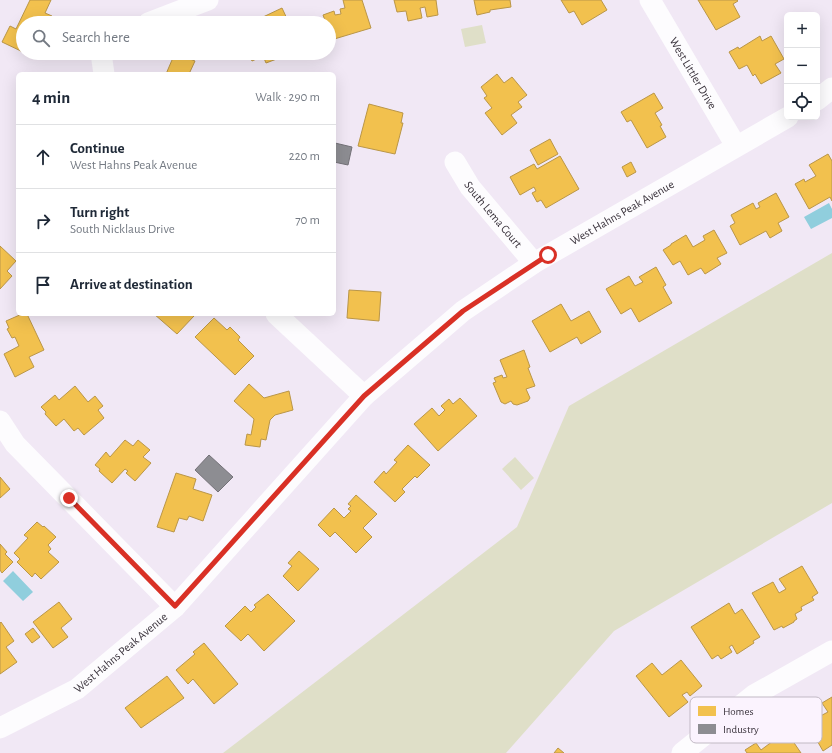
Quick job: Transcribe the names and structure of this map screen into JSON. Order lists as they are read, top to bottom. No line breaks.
{"streets":{"street":["West Littler Drive","West Hahns Peak Avenue","South Lema Court"]},"crossings":[["West Littler Drive","West Hahns Peak Avenue"],["West Hahns Peak Avenue","South Lema Court"]],"legend":["Homes","Industry"],"page":{"map_buttons":["+","−"],"search":"Search here","heading":["4 min","Walk · 290 m"],"list":[["Continue","West Hahns Peak Avenue","220 m"],["Turn right","South Nicklaus Drive","70 m"],"Arrive at destination"]}}
